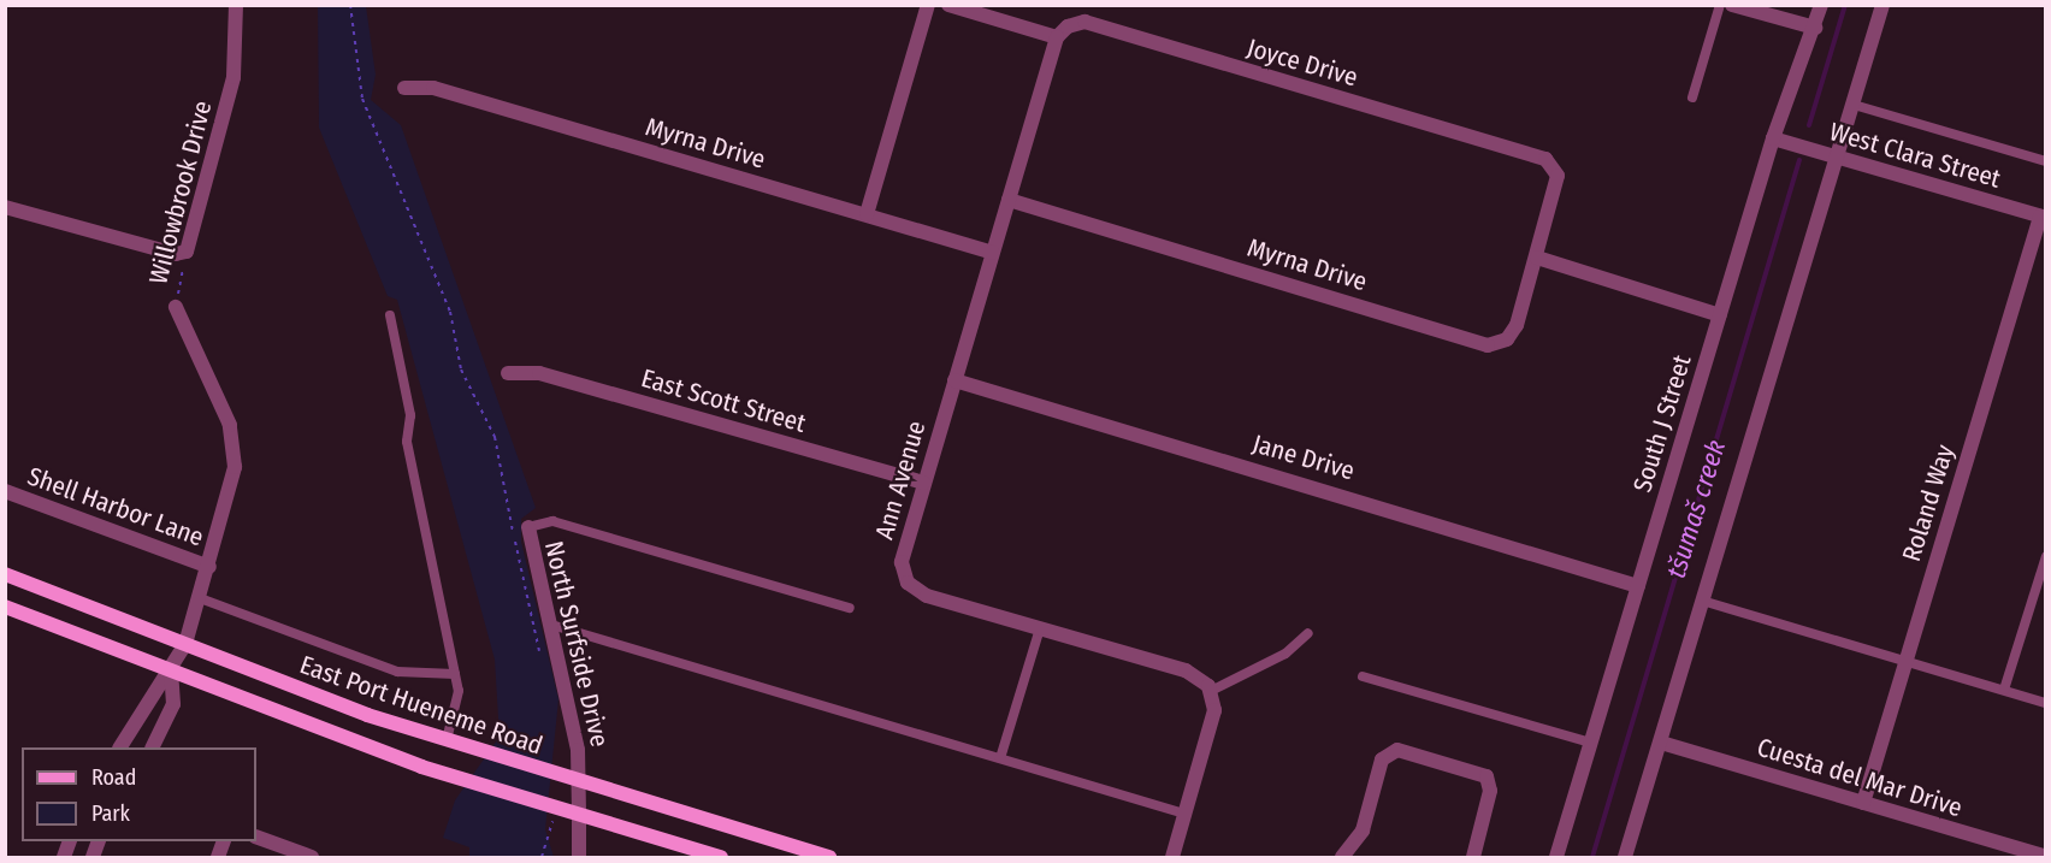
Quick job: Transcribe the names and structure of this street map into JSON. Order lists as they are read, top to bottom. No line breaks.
{"streets":{"main road":["East Port Hueneme Road"],"street":["Joyce Drive","Myrna Drive","West Clara Street","Willowbrook Drive","East Scott Street","South J Street","Jane Drive","Ann Avenue","Roland Way","Shell Harbor Lane","North Surfside Drive","Cuesta del Mar Drive"]},"crossings":[["Joyce Drive","Myrna Drive"],["Joyce Drive","Ann Avenue"],["Myrna Drive","Ann Avenue"],["West Clara Street","South J Street"],["West Clara Street","Roland Way"],["Willowbrook Drive","Shell Harbor Lane"],["Willowbrook Drive","East Port Hueneme Road"],["East Scott Street","Ann Avenue"],["South J Street","Jane Drive"],["Jane Drive","Ann Avenue"],["Roland Way","Cuesta del Mar Drive"],["North Surfside Drive","East Port Hueneme Road"]],"water":["tšumaš creek"],"legend":["Road","Park"]}
